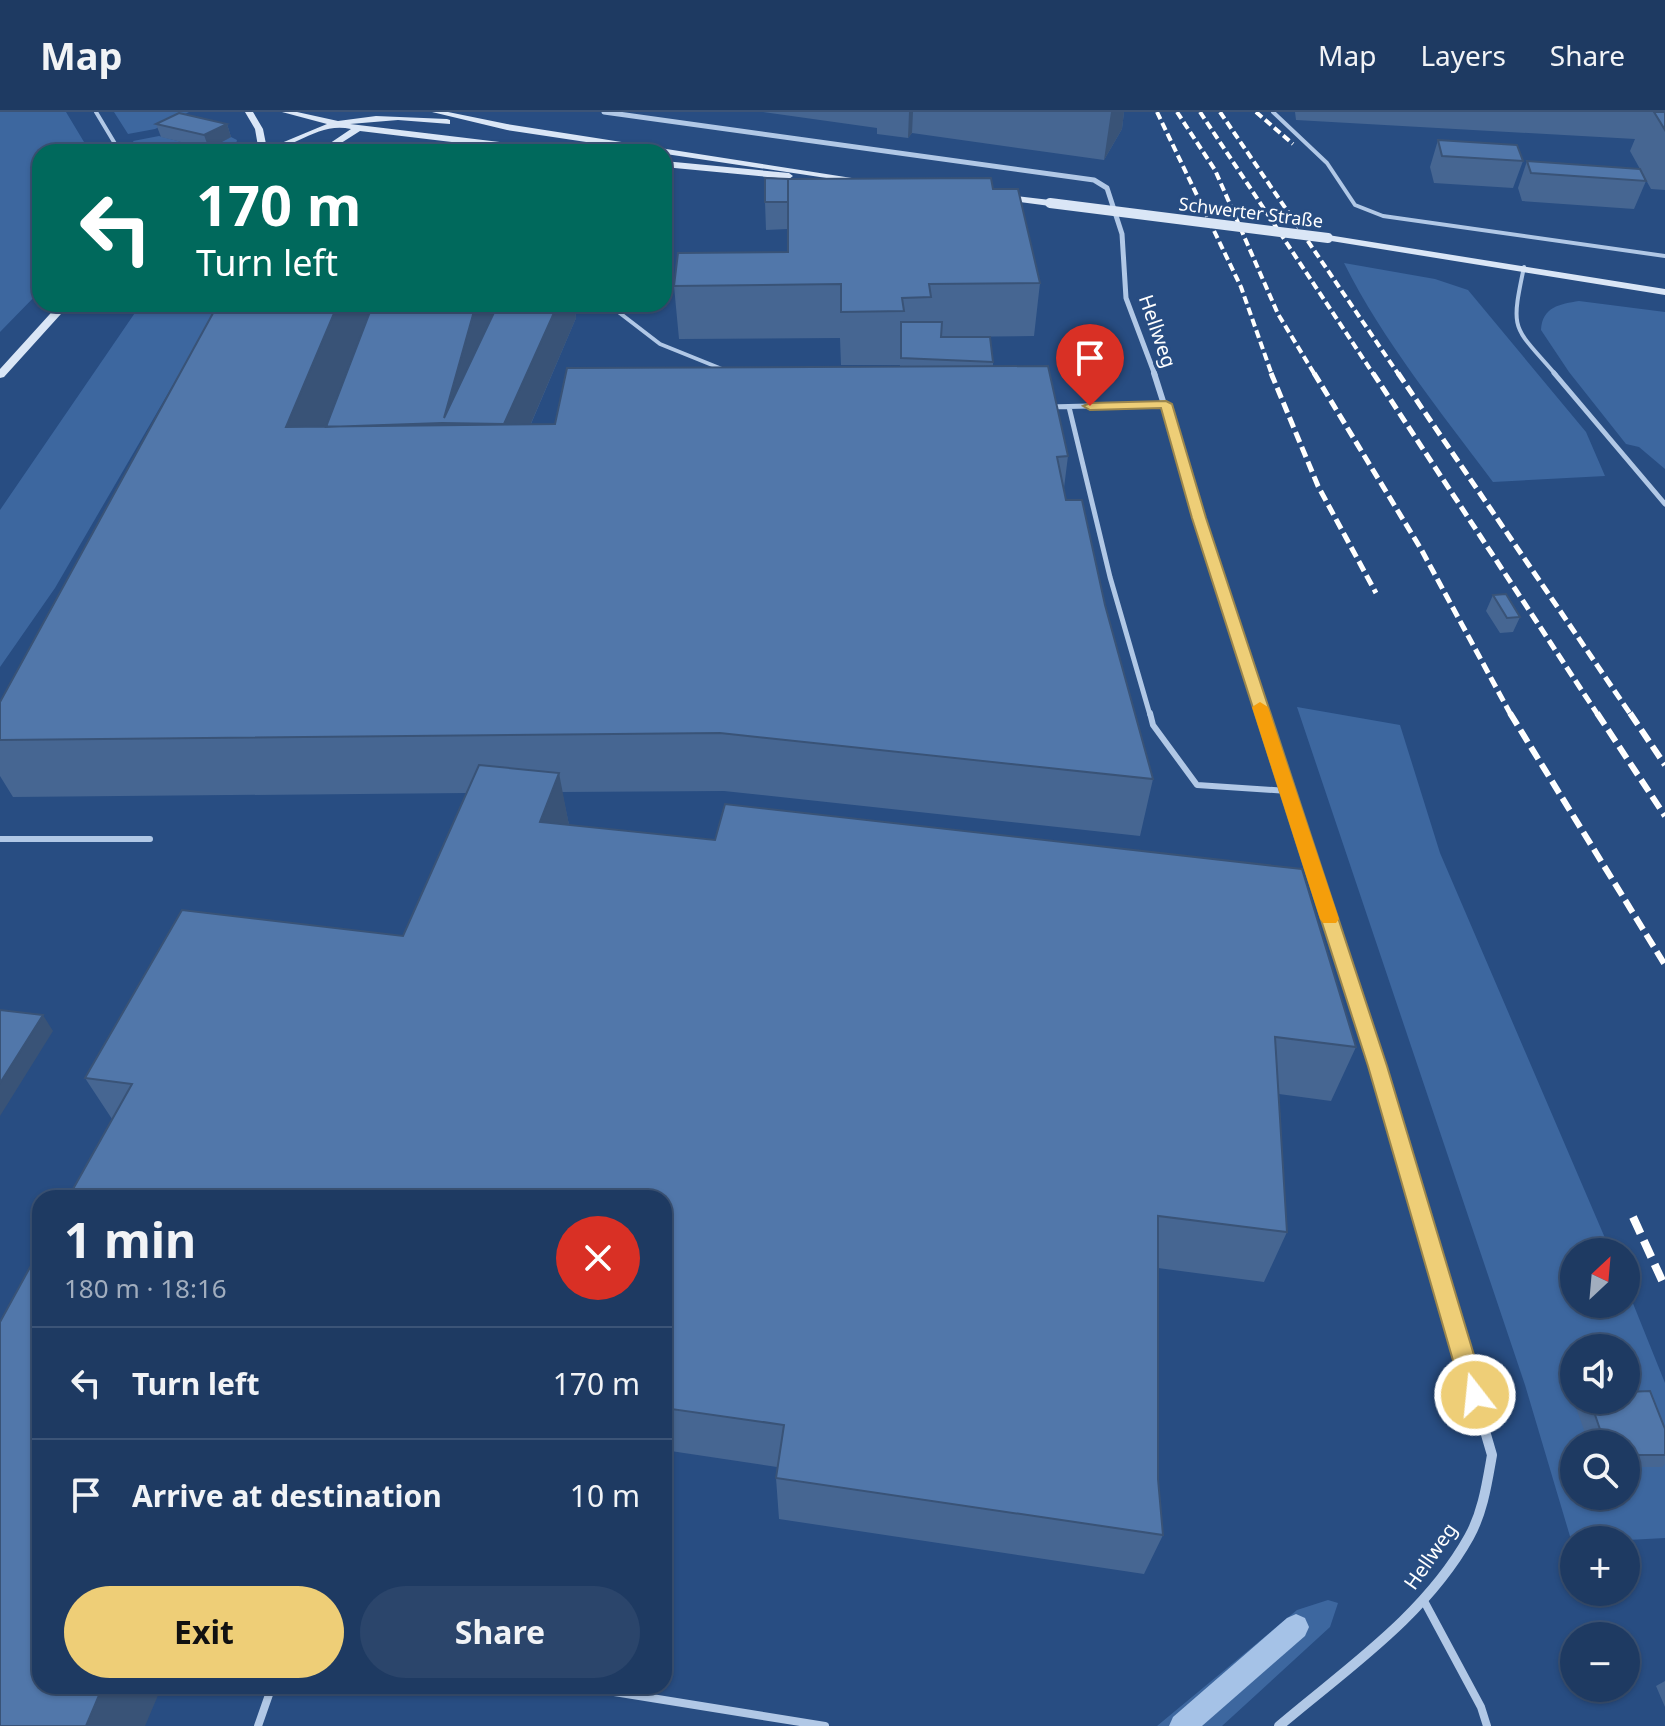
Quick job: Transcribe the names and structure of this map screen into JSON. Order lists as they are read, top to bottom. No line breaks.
{"streets":{"main road":["Schwerter Straße"],"street":["Hellweg"]},"north":"top right","page":{"header":"Map","nav":["Map","Layers","Share"],"turn":["170 m","Turn left"],"heading":["1 min","180 m · 18:16"],"map_buttons":["+","−"],"list":[{"name":"Turn left","value":"170 m"},{"name":"Arrive at destination","value":"10 m"}],"buttons":["Exit","Share"]}}
